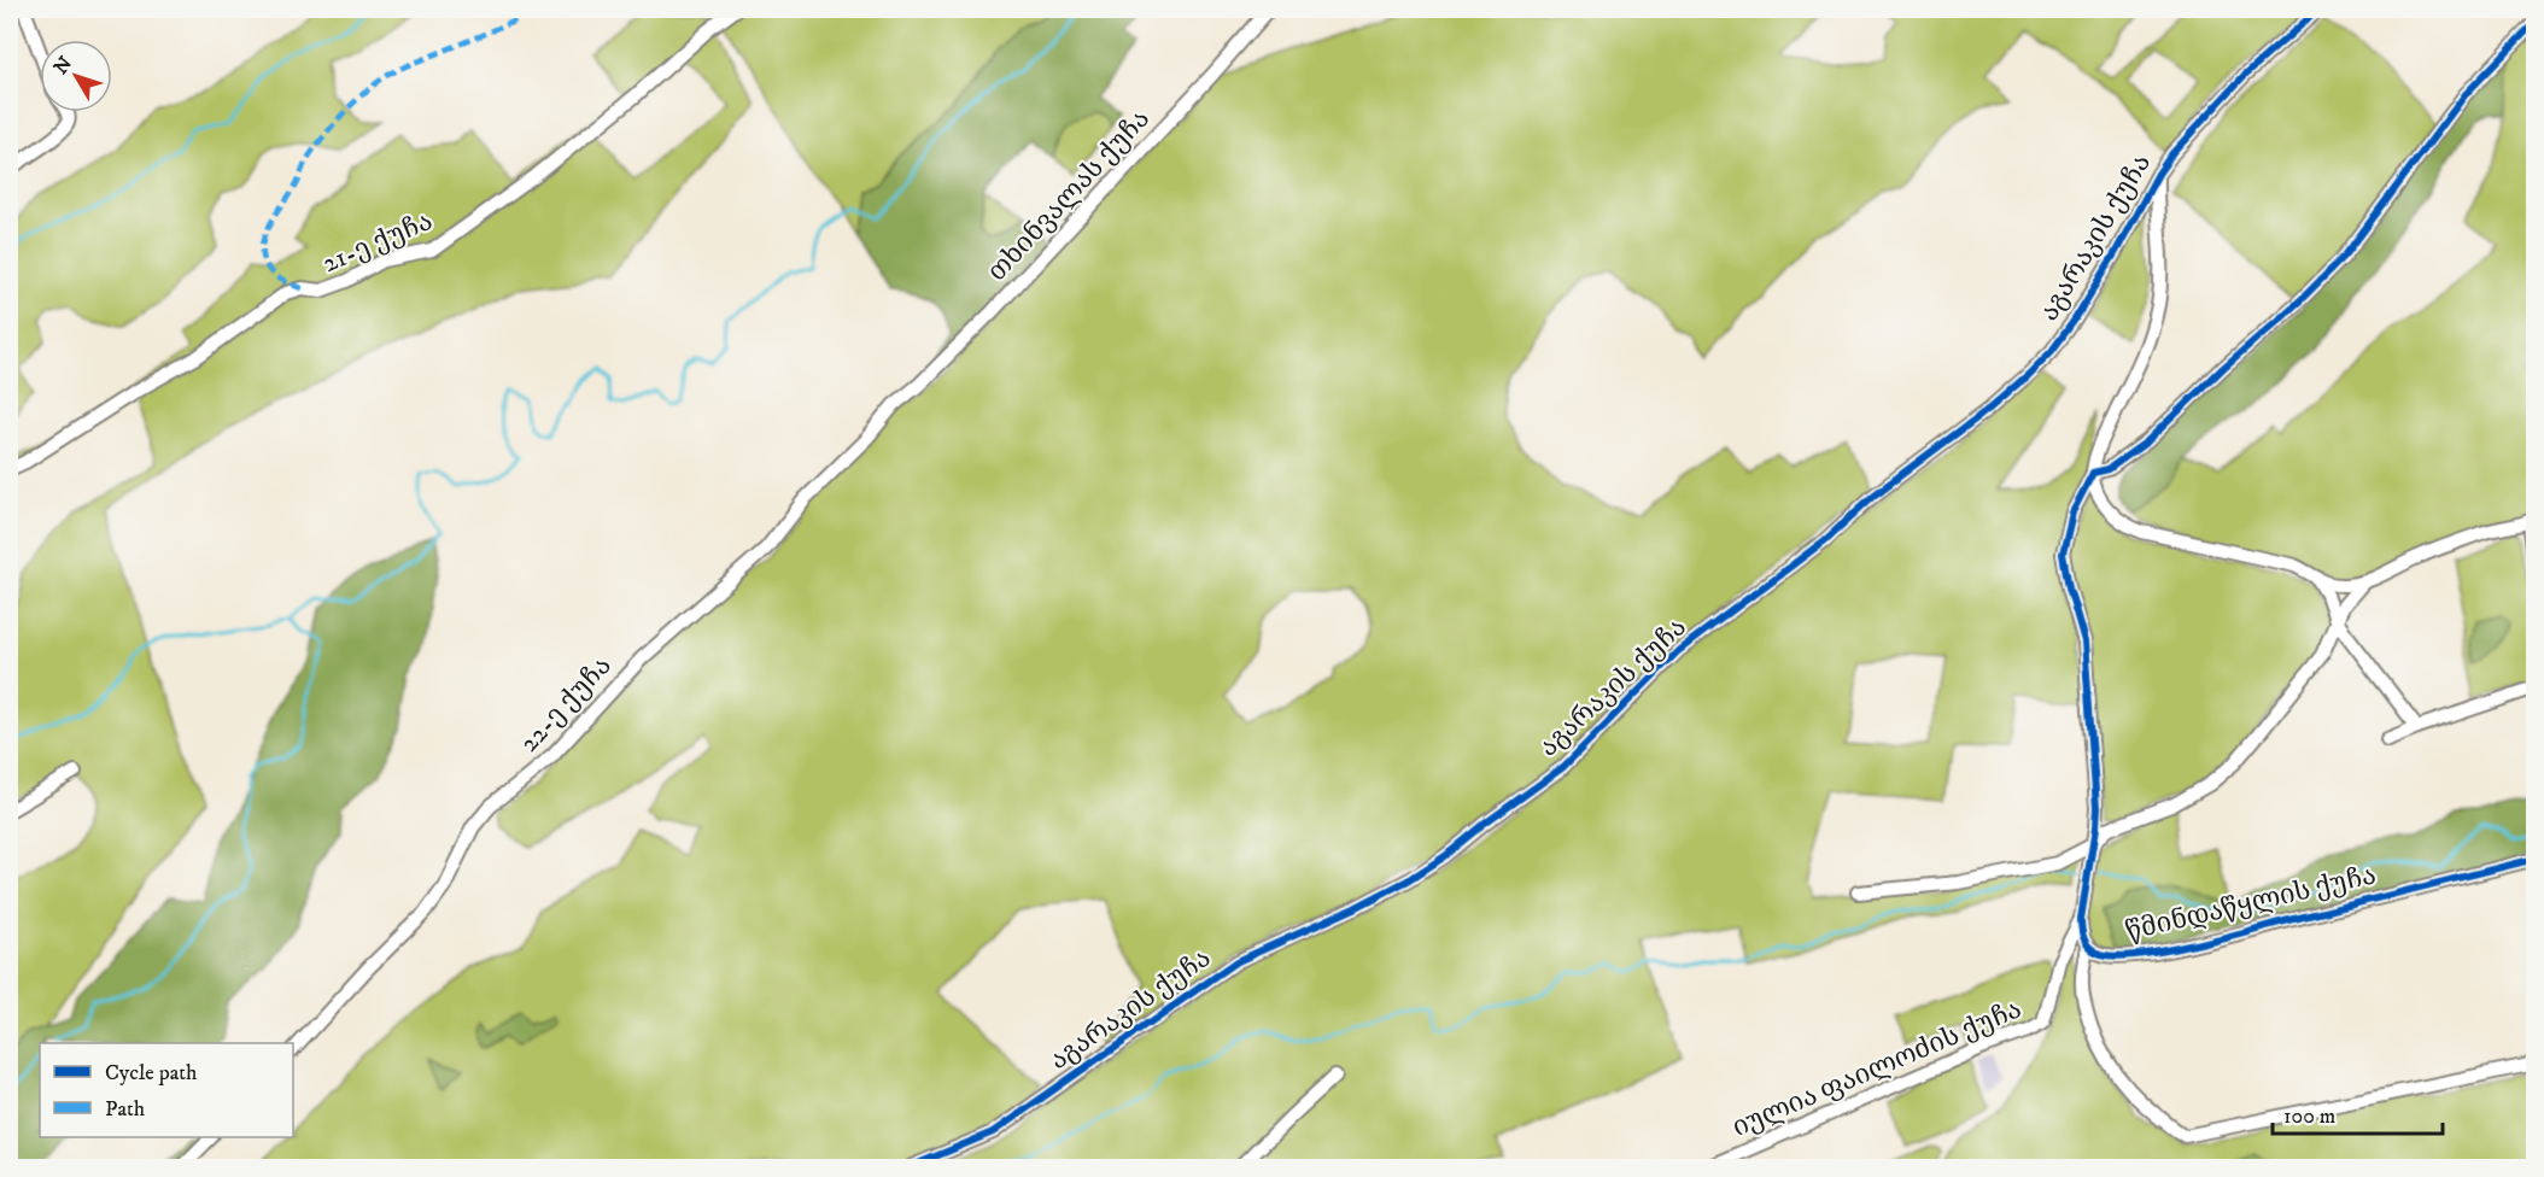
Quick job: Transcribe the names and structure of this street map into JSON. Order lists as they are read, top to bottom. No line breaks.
{"streets":{"street":["თხინვალას ქუჩა","აგარაკის ქუჩა","21-ე ქუჩა","22-ე ქუჩა","წმინდაწყლის ქუჩა","იულია ფაილოძის ქუჩა"]},"crossings":[["თხინვალას ქუჩა","22-ე ქუჩა"]],"legend":["Cycle path","Path"],"scale_bar":"100 m","north":"top left"}
